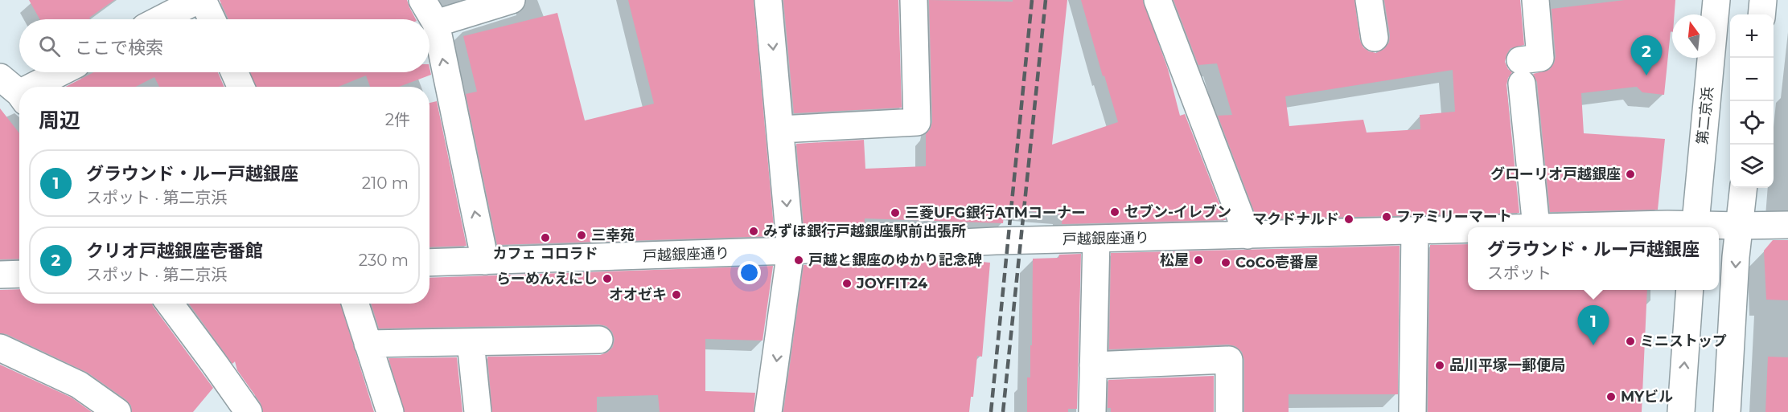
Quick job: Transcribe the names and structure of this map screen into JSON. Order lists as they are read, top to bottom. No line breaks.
{"streets":{"main road":["第二京浜","戸越銀座通り"]},"crossings":[["第二京浜","戸越銀座通り"]],"places":["グローリオ戸越銀座","セブン-イレブン","三菱UFG銀行ATMコーナー","ファミリーマート","マクドナルド","みずほ銀行戸越銀座駅前出張所","三幸苑","カフェ コロラド","戸越と銀座のゆかり記念碑","松屋","CoCo壱番屋","らーめんえにし","JOYFIT24","オオゼキ","ミニストップ","品川平塚一郵便局","MYビル"],"north":"top","page":{"map_buttons":["+","−"],"search":"ここで検索","pins":["2","1"],"heading":["周辺","2件"],"list":[{"mark":"1","name":"グラウンド・ルー戸越銀座","note":"スポット · 第二京浜","value":"210 m"},{"mark":"2","name":"クリオ戸越銀座壱番館","note":"スポット · 第二京浜","value":"230 m"}],"popup":["グラウンド・ルー戸越銀座","スポット"]}}
